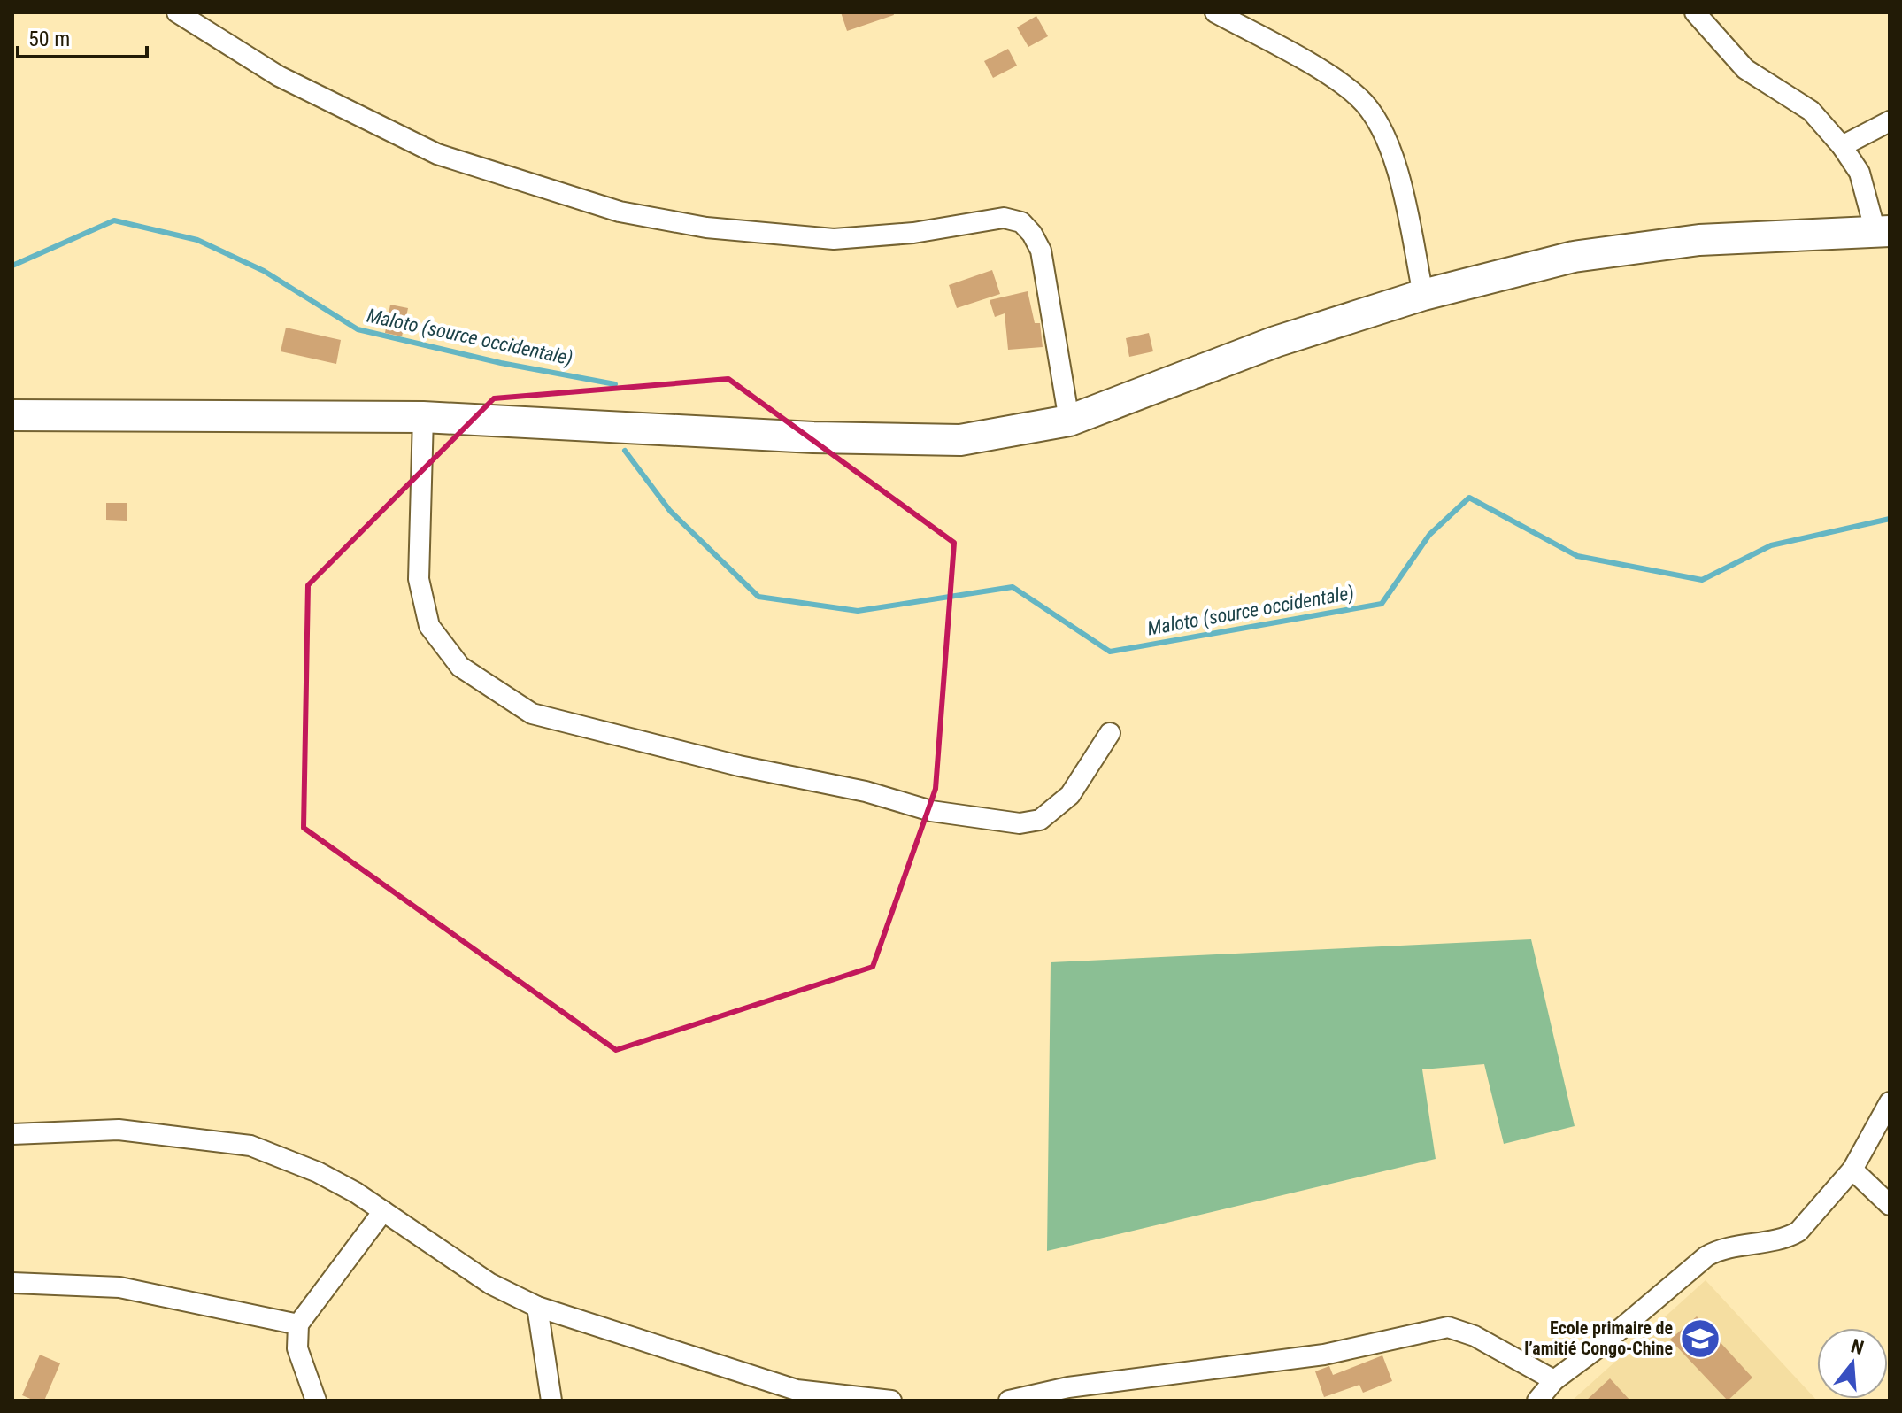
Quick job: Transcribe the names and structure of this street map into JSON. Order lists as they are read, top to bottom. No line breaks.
{"water":["Maloto (source occidentale)"],"places":{"school or university":["Ecole primaire de l’amitié Congo-Chine"]},"scale_bar":"50 m","north":"top"}
